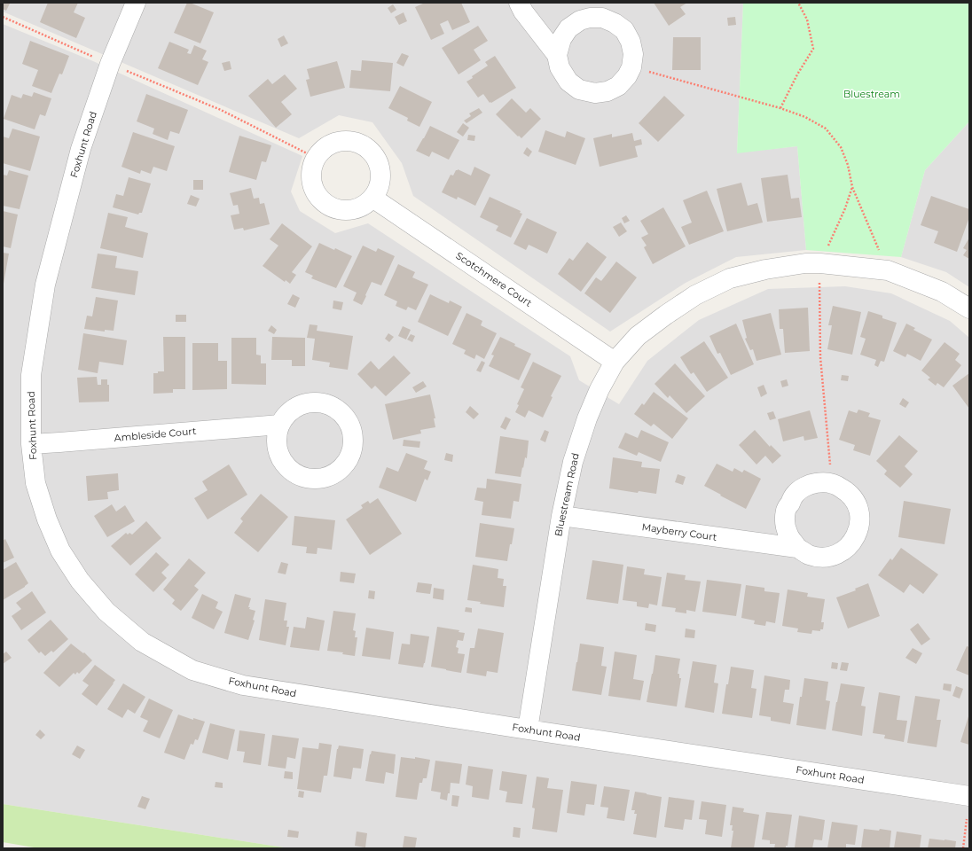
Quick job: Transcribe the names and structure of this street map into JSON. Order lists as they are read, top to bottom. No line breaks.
{"streets":{"street":["Foxhunt Road","Scotchmere Court","Ambleside Court","Bluestream Road","Mayberry Court"]},"crossings":[["Foxhunt Road","Ambleside Court"],["Foxhunt Road","Bluestream Road"],["Scotchmere Court","Bluestream Road"],["Bluestream Road","Mayberry Court"]],"parks":["Bluestream"]}
